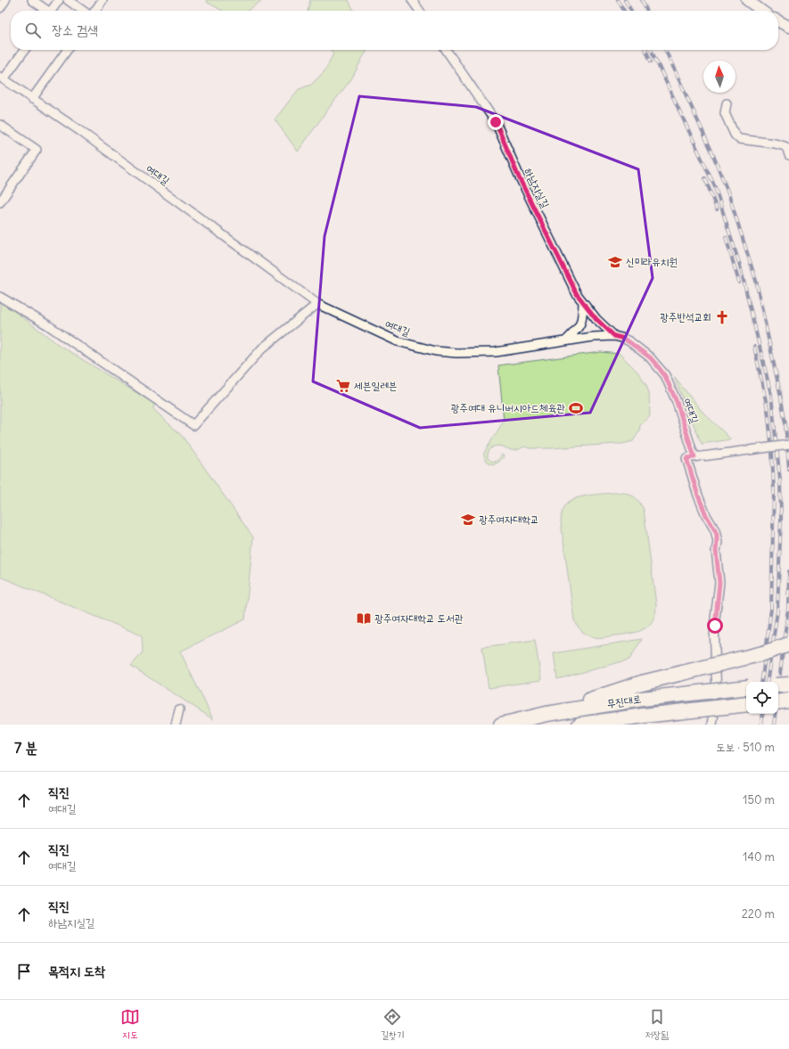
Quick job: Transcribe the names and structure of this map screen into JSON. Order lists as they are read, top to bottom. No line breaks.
{"streets":{"highway":["무진대로"],"street":["여대길","하남지실길"]},"crossings":[["여대길","하남지실길"]],"places":{"school or university":["신미라유치원","광주여자대학교"],"church":["광주반석교회"],"supermarket":["세븐일레븐"],"sports":["광주여대 유니버시아드체육관"],"library":["광주여자대학교 도서관"]},"north":"top","page":{"search":"장소 검색","heading":["7 분","도보 · 510 m"],"list":[["직진","여대길","150 m"],["직진","여대길","140 m"],["직진","하남지실길","220 m"],"목적지 도착"],"nav":["지도","길찾기","저장됨"]}}
